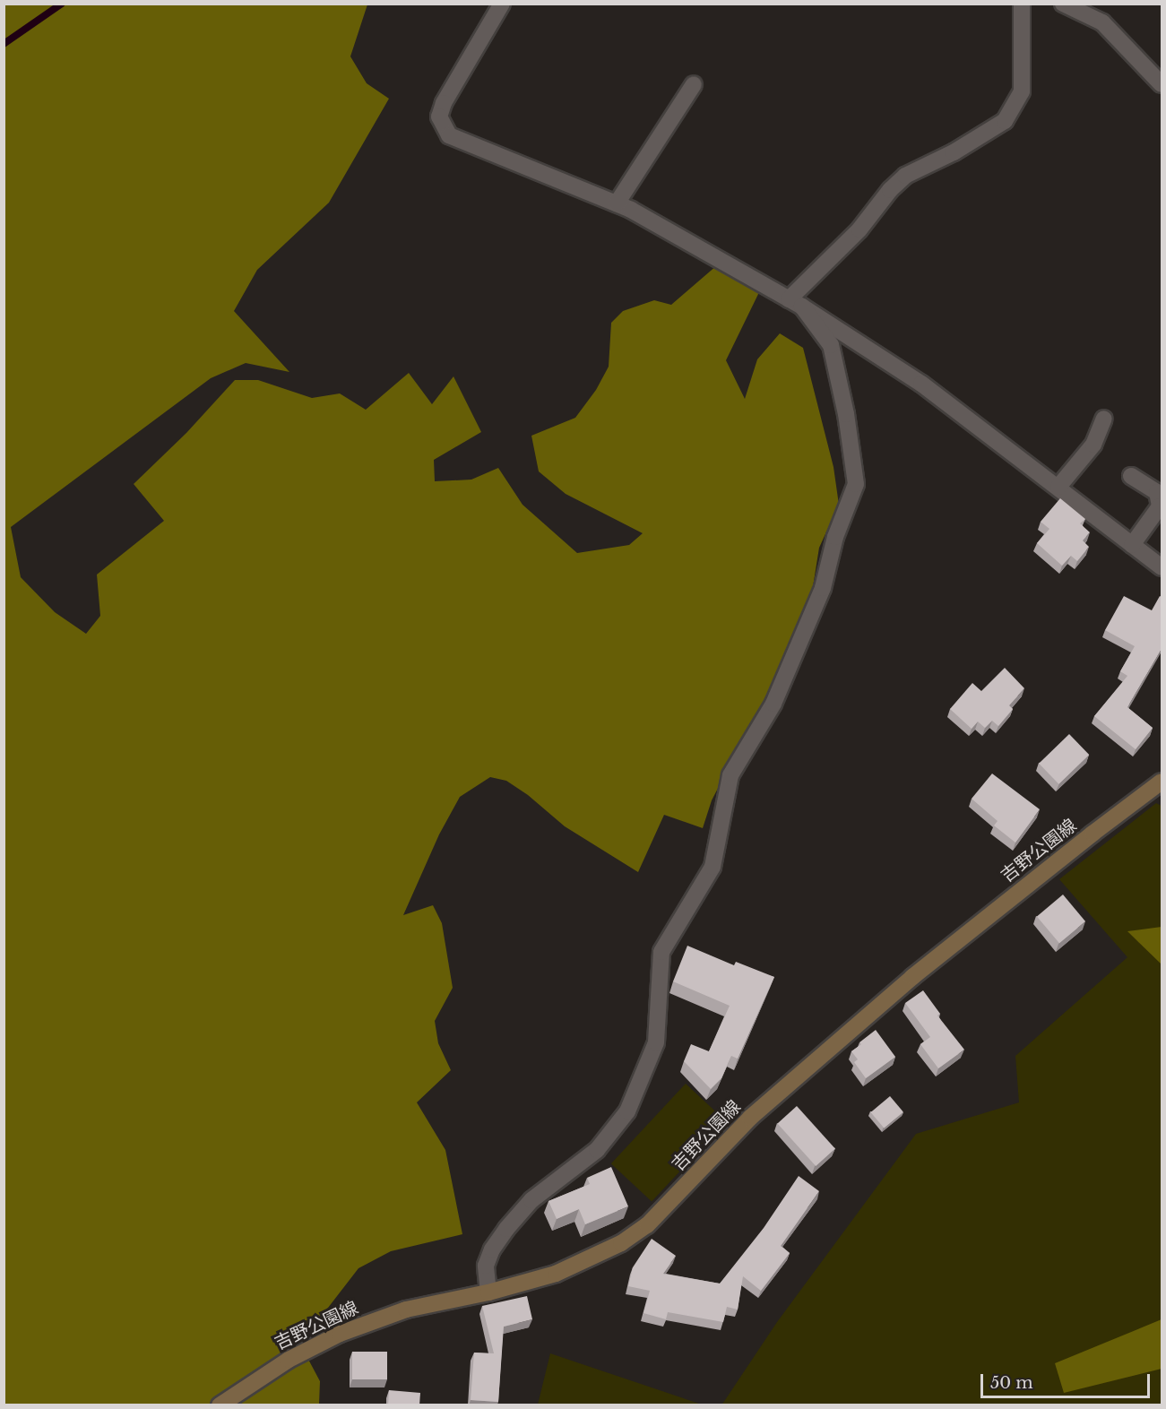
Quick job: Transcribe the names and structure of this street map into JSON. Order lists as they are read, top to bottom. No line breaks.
{"streets":{"main road":["吉野公園線"]},"scale_bar":"50 m"}
